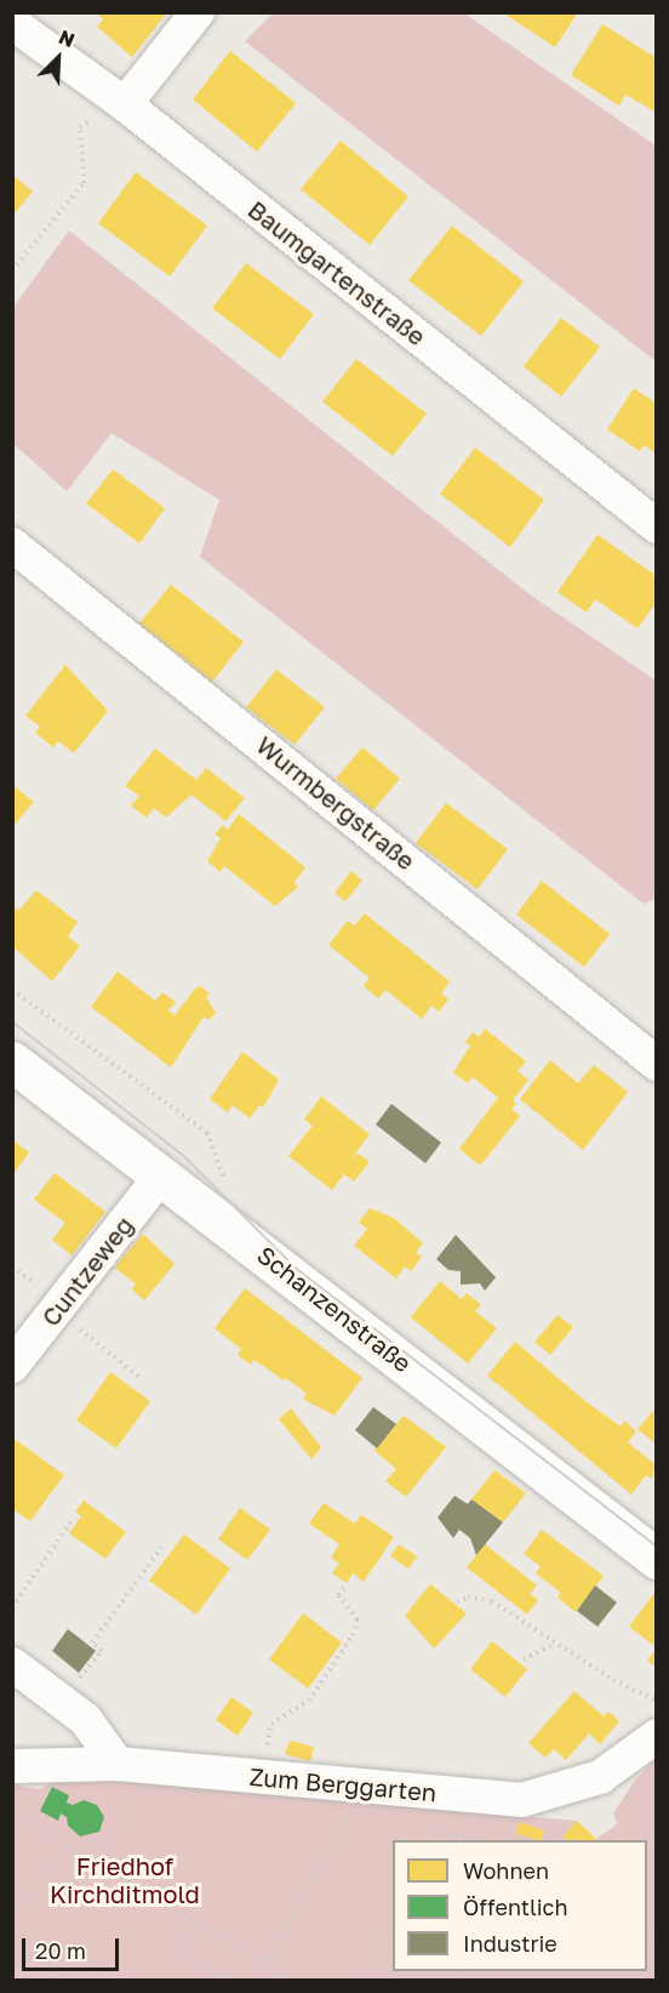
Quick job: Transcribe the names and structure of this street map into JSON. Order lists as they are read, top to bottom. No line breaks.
{"streets":{"street":["Baumgartenstraße","Wurmbergstraße","Cuntzeweg","Schanzenstraße","Zum Berggarten"]},"crossings":[["Cuntzeweg","Schanzenstraße"]],"parks":["Friedhof Kirchditmold"],"legend":["Wohnen","Öffentlich","Industrie"],"scale_bar":"20 m","north":"top right"}
